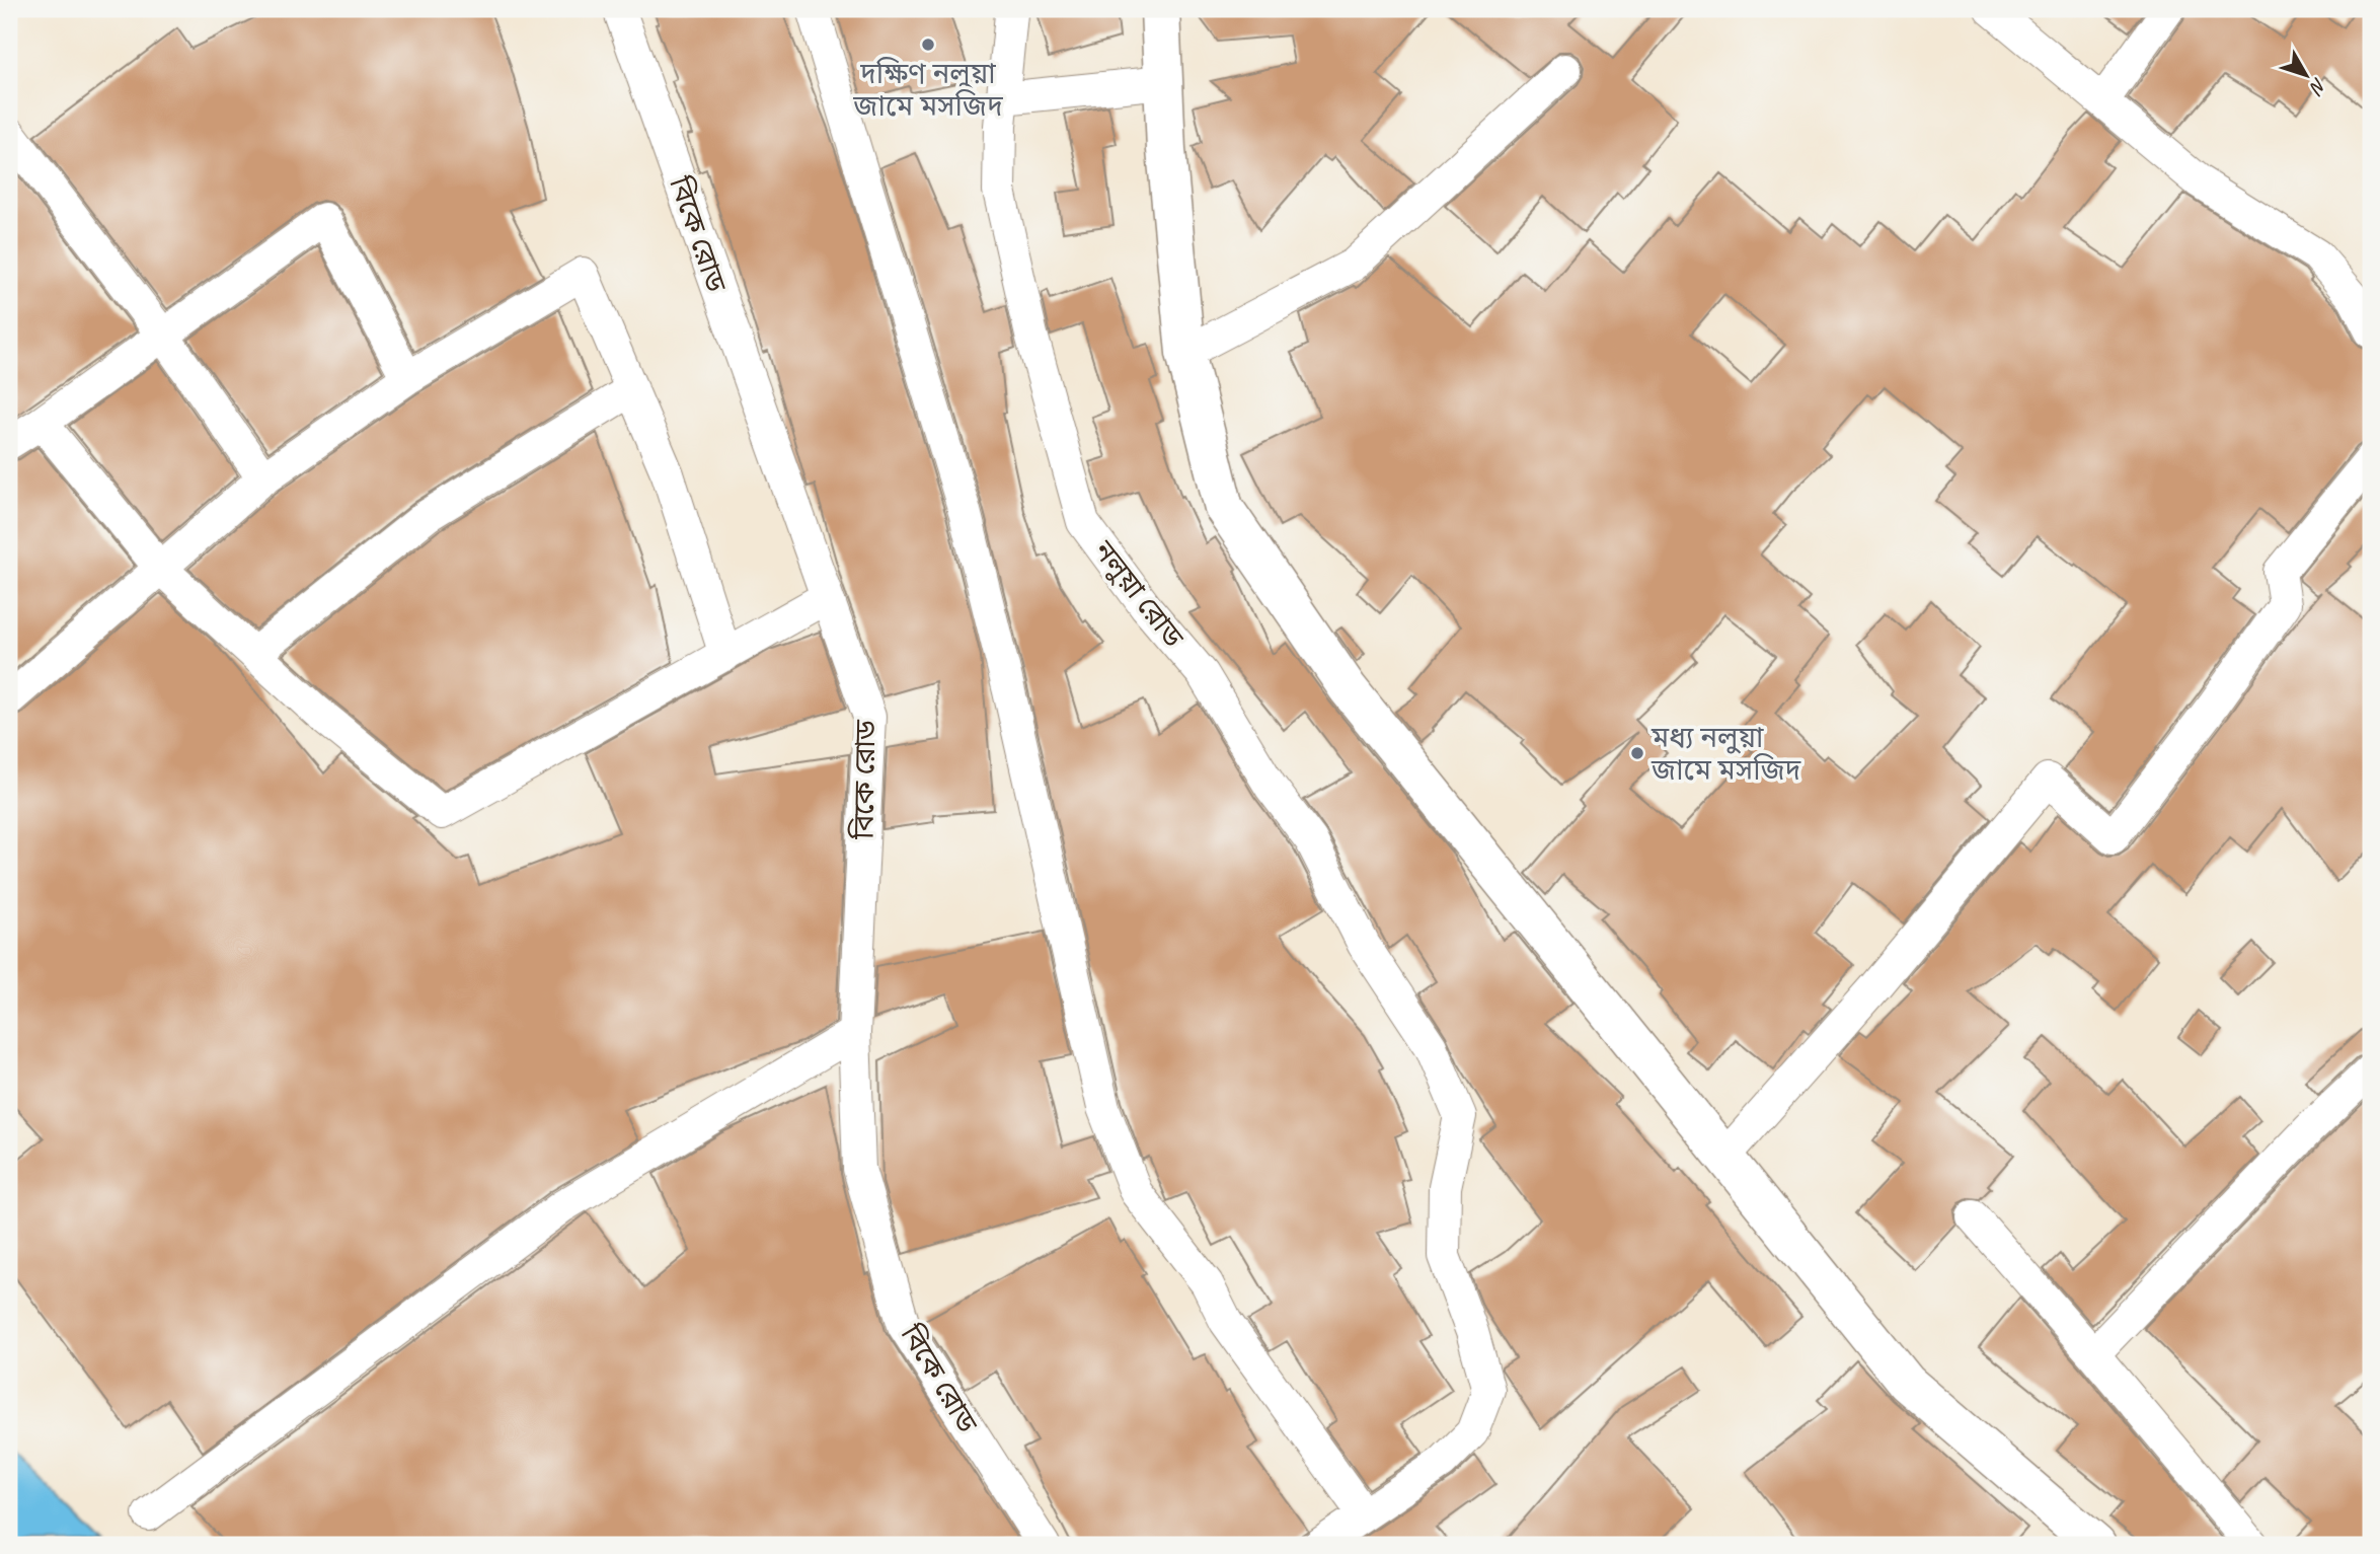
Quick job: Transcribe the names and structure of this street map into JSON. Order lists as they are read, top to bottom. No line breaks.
{"streets":{"street":["বিকে রোড","নলুয়া রোড"]},"places":["দক্ষিণ নলুয়া জামে মসজিদ","মধ্য নলুয়া জামে মসজিদ"],"north":"bottom right"}
